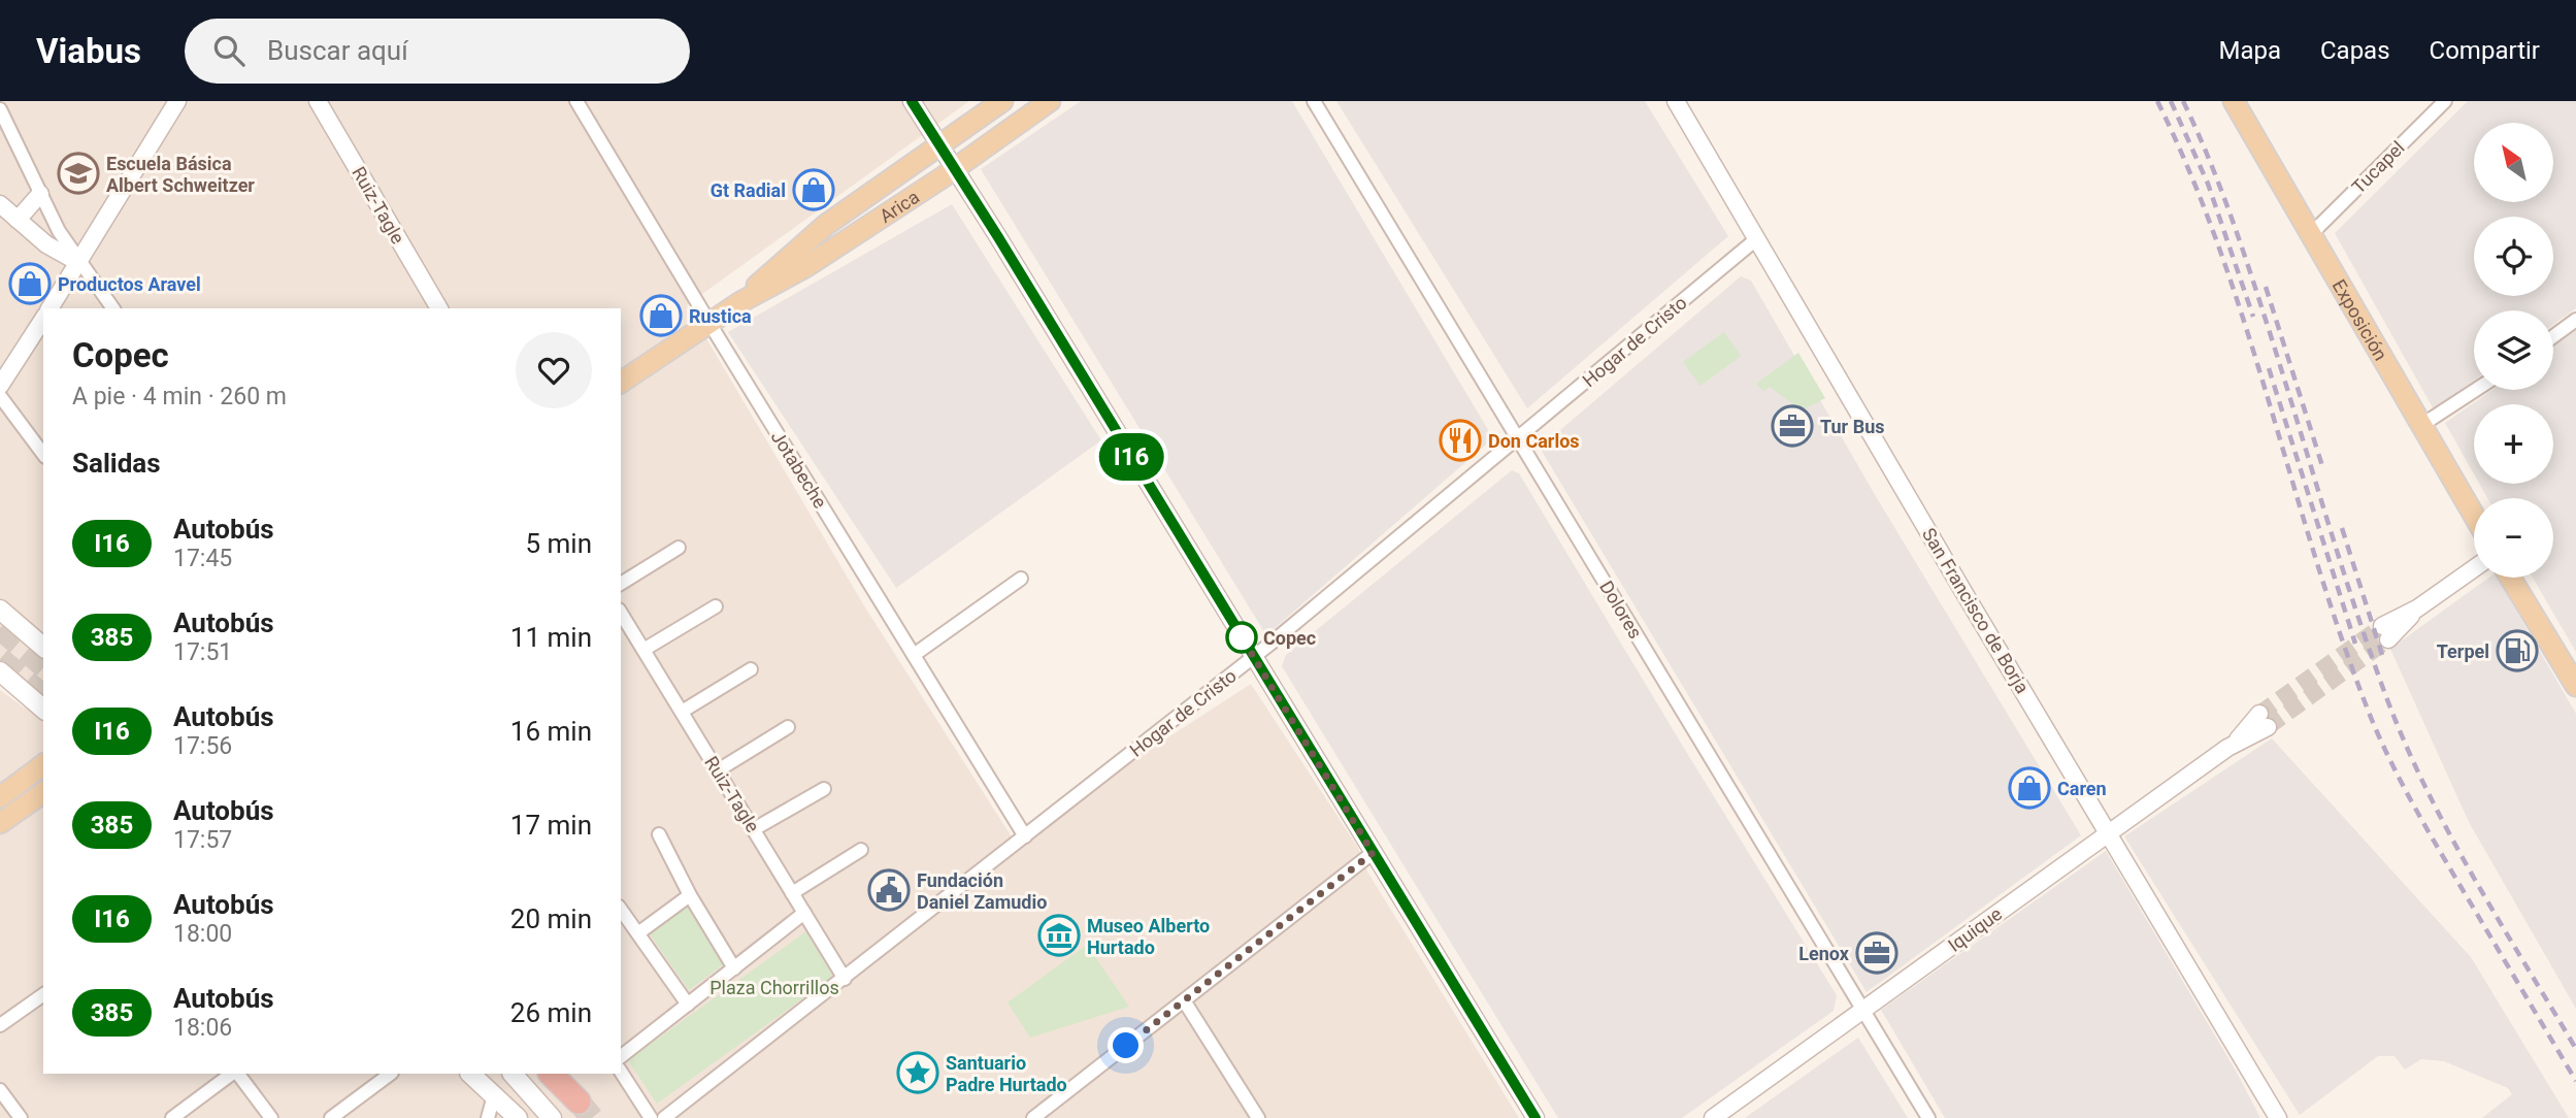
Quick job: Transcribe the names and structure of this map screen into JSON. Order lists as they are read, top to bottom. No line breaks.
{"streets":{"main road":["Arica","Exposición"],"street":["Tucapel","Ruiz-Tagle","Hogar de Cristo","Jotabeche","Dolores","San Francisco de Borja","Iquique"]},"crossings":[["Tucapel","Exposición"],["Ruiz-Tagle","Hogar de Cristo"],["Arica","Jotabeche"],["Hogar de Cristo","Jotabeche"],["Hogar de Cristo","Dolores"],["Hogar de Cristo","San Francisco de Borja"],["Dolores","Iquique"],["San Francisco de Borja","Iquique"]],"parks":["Plaza Chorrillos"],"places":{"school or university":["Escuela Básica Albert Schweitzer"],"shop":["Gt Radial","Productos Aravel","Rustica","Caren"],"office":["Tur Bus","Lenox"],"restaurant":["Don Carlos"],"other":["Copec"],"fuel station":["Terpel"],"public building":["Fundación Daniel Zamudio"],"museum":["Museo Alberto Hurtado"],"place":["Santuario Padre Hurtado"]},"lines":["bus line I16"],"north":"top left","page":{"header":"Viabus","search":"Buscar aquí","nav":["Mapa","Capas","Compartir"],"on_map":"I16","map_buttons":["+","−"],"heading":[["Copec","A pie · 4 min · 260 m"],"Salidas"],"list":[{"mark":"I16","name":"Autobús","note":"17:45","value":"5 min"},{"mark":"385","name":"Autobús","note":"17:51","value":"11 min"},{"mark":"I16","name":"Autobús","note":"17:56","value":"16 min"},{"mark":"385","name":"Autobús","note":"17:57","value":"17 min"},{"mark":"I16","name":"Autobús","note":"18:00","value":"20 min"},{"mark":"385","name":"Autobús","note":"18:06","value":"26 min"}]}}
